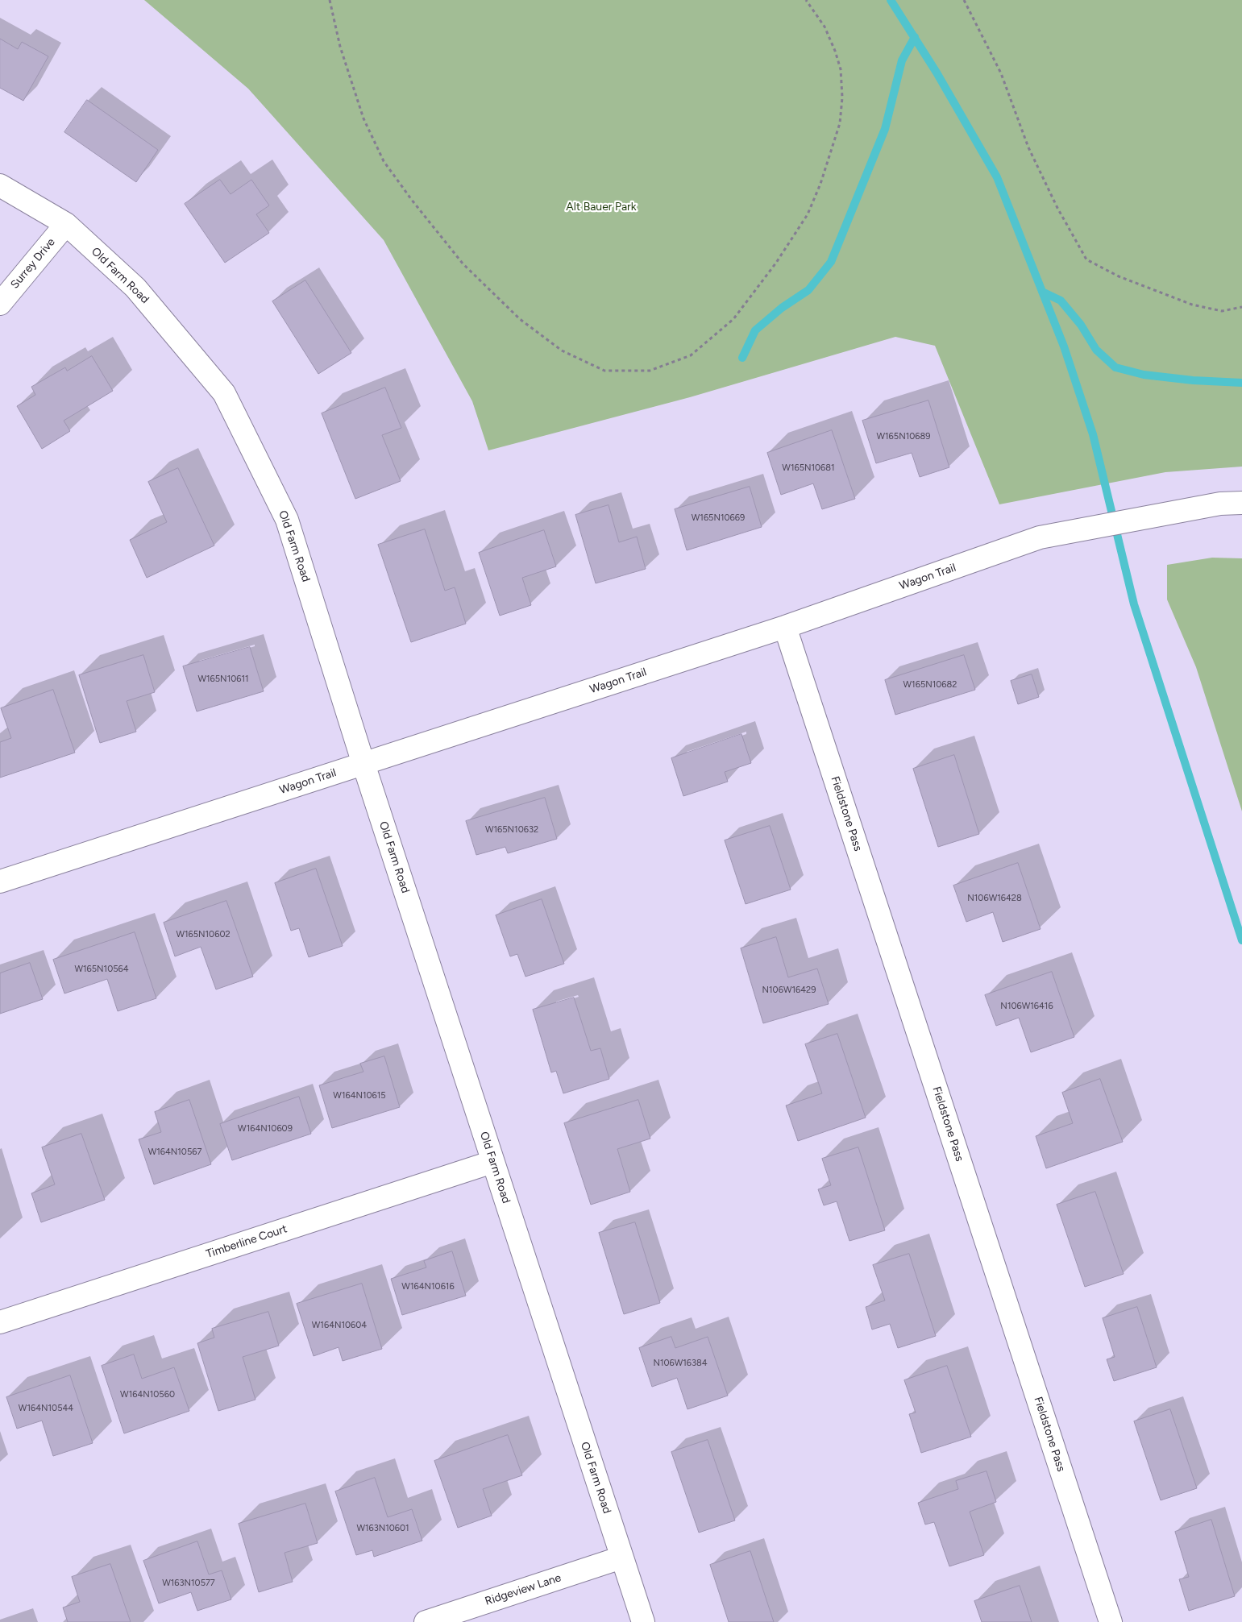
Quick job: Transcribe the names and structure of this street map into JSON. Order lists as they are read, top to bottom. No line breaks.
{"streets":{"street":["Surrey Drive","Old Farm Road","Wagon Trail","Fieldstone Pass","Timberline Court","Ridgeview Lane"]},"crossings":[["Surrey Drive","Old Farm Road"],["Old Farm Road","Wagon Trail"],["Old Farm Road","Timberline Court"],["Old Farm Road","Ridgeview Lane"],["Wagon Trail","Fieldstone Pass"]],"parks":["Alt Bauer Park"],"house_numbers":["W165N10689","W165N10681","W165N10669","W165N10611","W165N10682","W165N10632","N106W16428","W165N10602","W165N10564","N106W16429","N106W16416","W164N10615","W164N10609","W164N10567","W164N10616","W164N10604","N106W16384","W164N10560","W164N10544","W163N10601","W163N10577"]}
